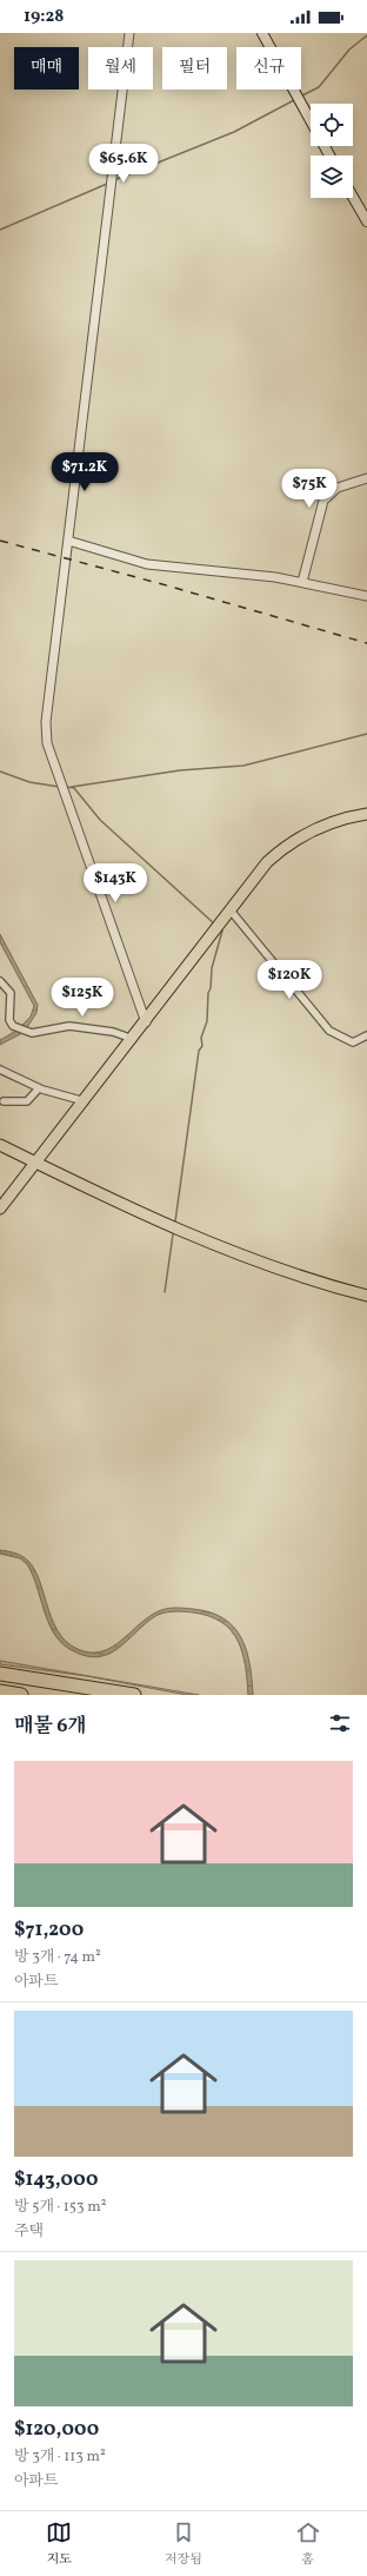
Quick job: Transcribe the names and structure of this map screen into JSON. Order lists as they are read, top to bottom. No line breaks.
{"page":{"status":"19:28","chip":["매매","월세","필터","신규"],"price":["$65.6K","$71.2K","$75K","$143K","$120K","$125K"],"heading":"매물 6개","list":[{"name":"$71,200","note":"방 3개 · 74 m² · 아파트"},{"name":"$143,000","note":"방 5개 · 153 m² · 주택"},{"name":"$120,000","note":"방 3개 · 113 m² · 아파트"}],"tabs":["지도","저장됨","홈"]}}
